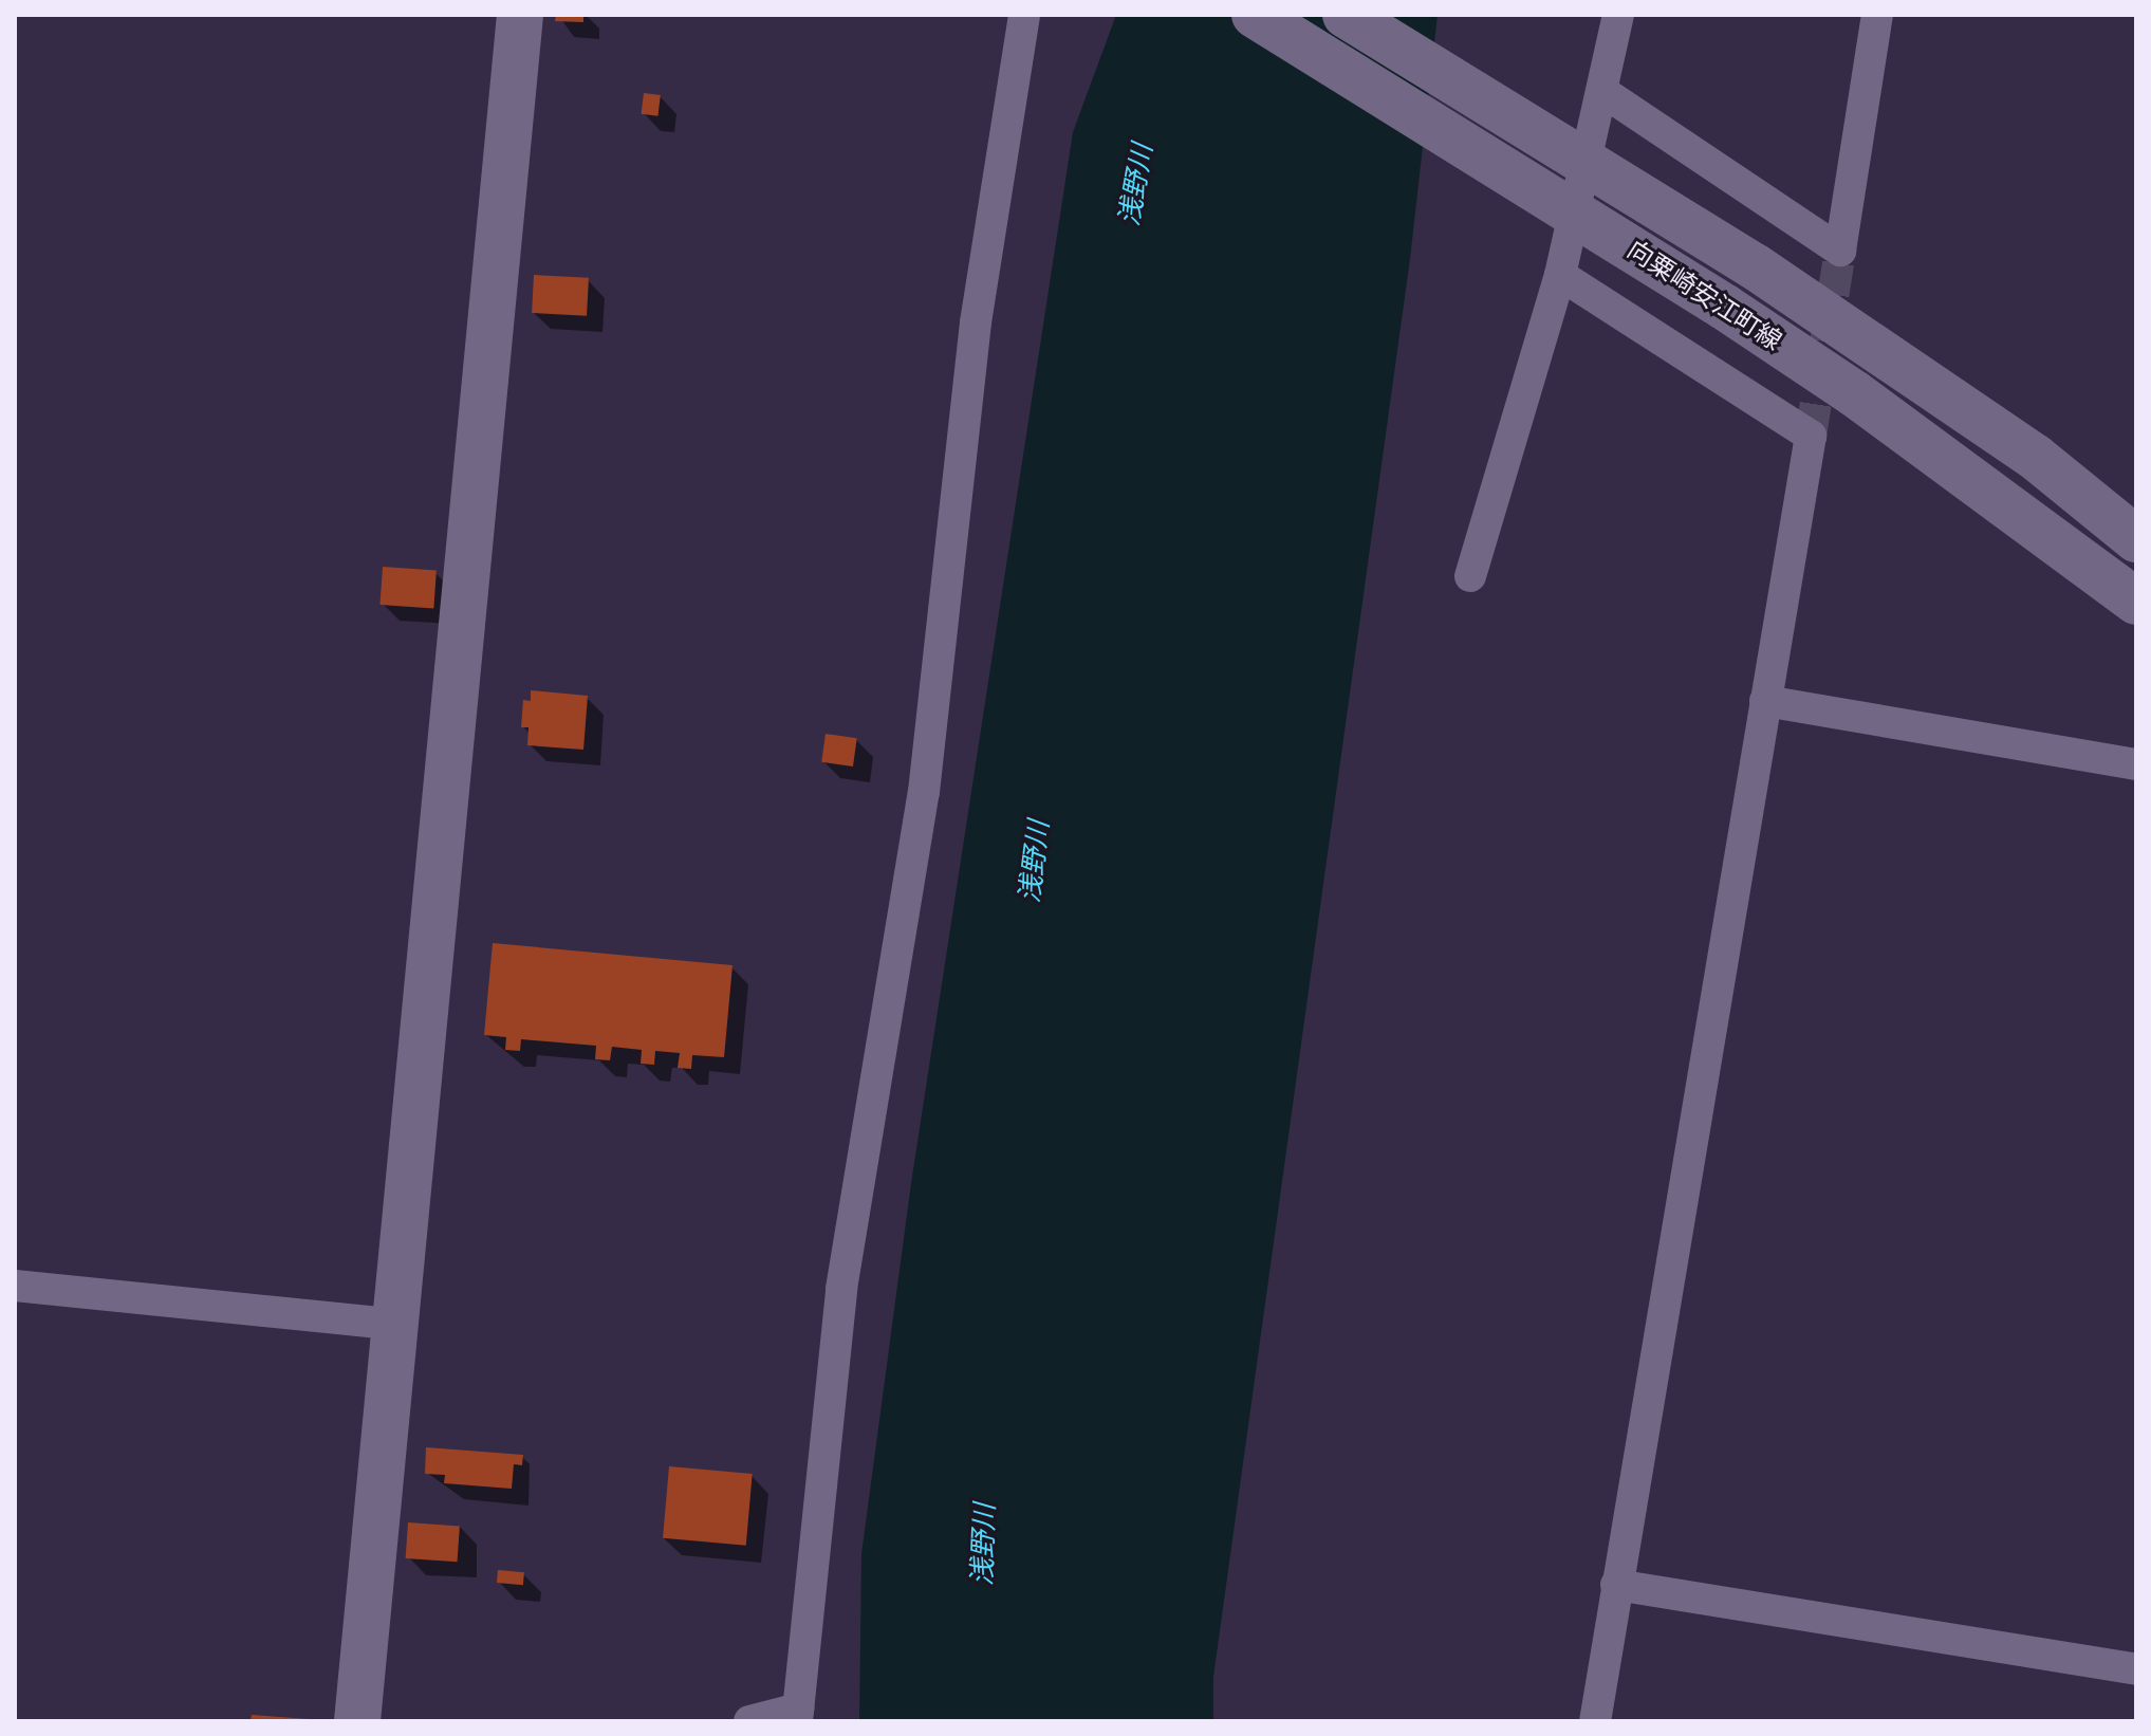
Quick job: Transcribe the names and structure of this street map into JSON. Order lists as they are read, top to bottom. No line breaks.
{"streets":{"main road":["向粟崎安江町線"]},"water":["浅野川"]}
